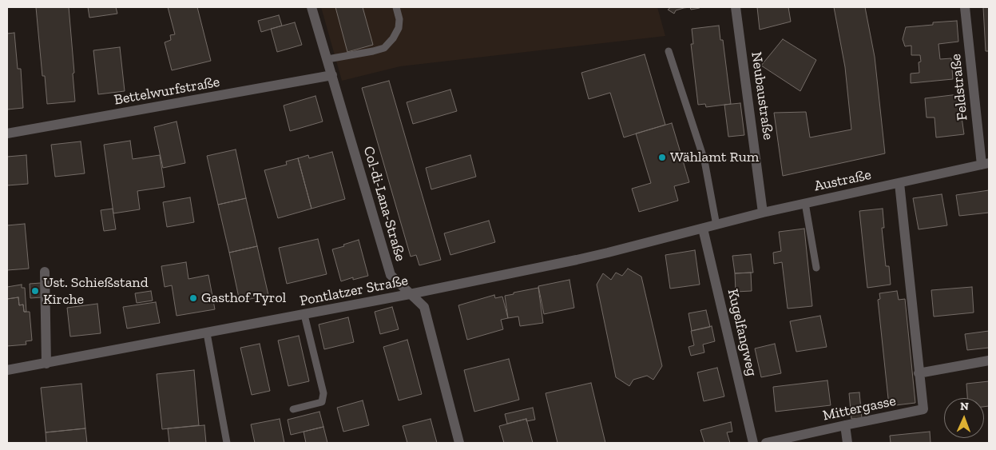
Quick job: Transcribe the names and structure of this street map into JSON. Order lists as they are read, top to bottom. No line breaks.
{"streets":{"street":["Feldstraße","Bettelwurfstraße","Neubaustraße","Austraße","Col-di-Lana-Straße","Pontlatzer Straße","Kugelfangweg","Mittergasse"]},"crossings":[["Feldstraße","Austraße"],["Bettelwurfstraße","Col-di-Lana-Straße"],["Neubaustraße","Austraße"],["Austraße","Pontlatzer Straße"],["Austraße","Kugelfangweg"],["Austraße","Mittergasse"],["Col-di-Lana-Straße","Pontlatzer Straße"],["Pontlatzer Straße","Kugelfangweg"]],"places":["Wählamt Rum","Ust. Schießstand Kirche","Gasthof Tyrol"],"north":"top"}
